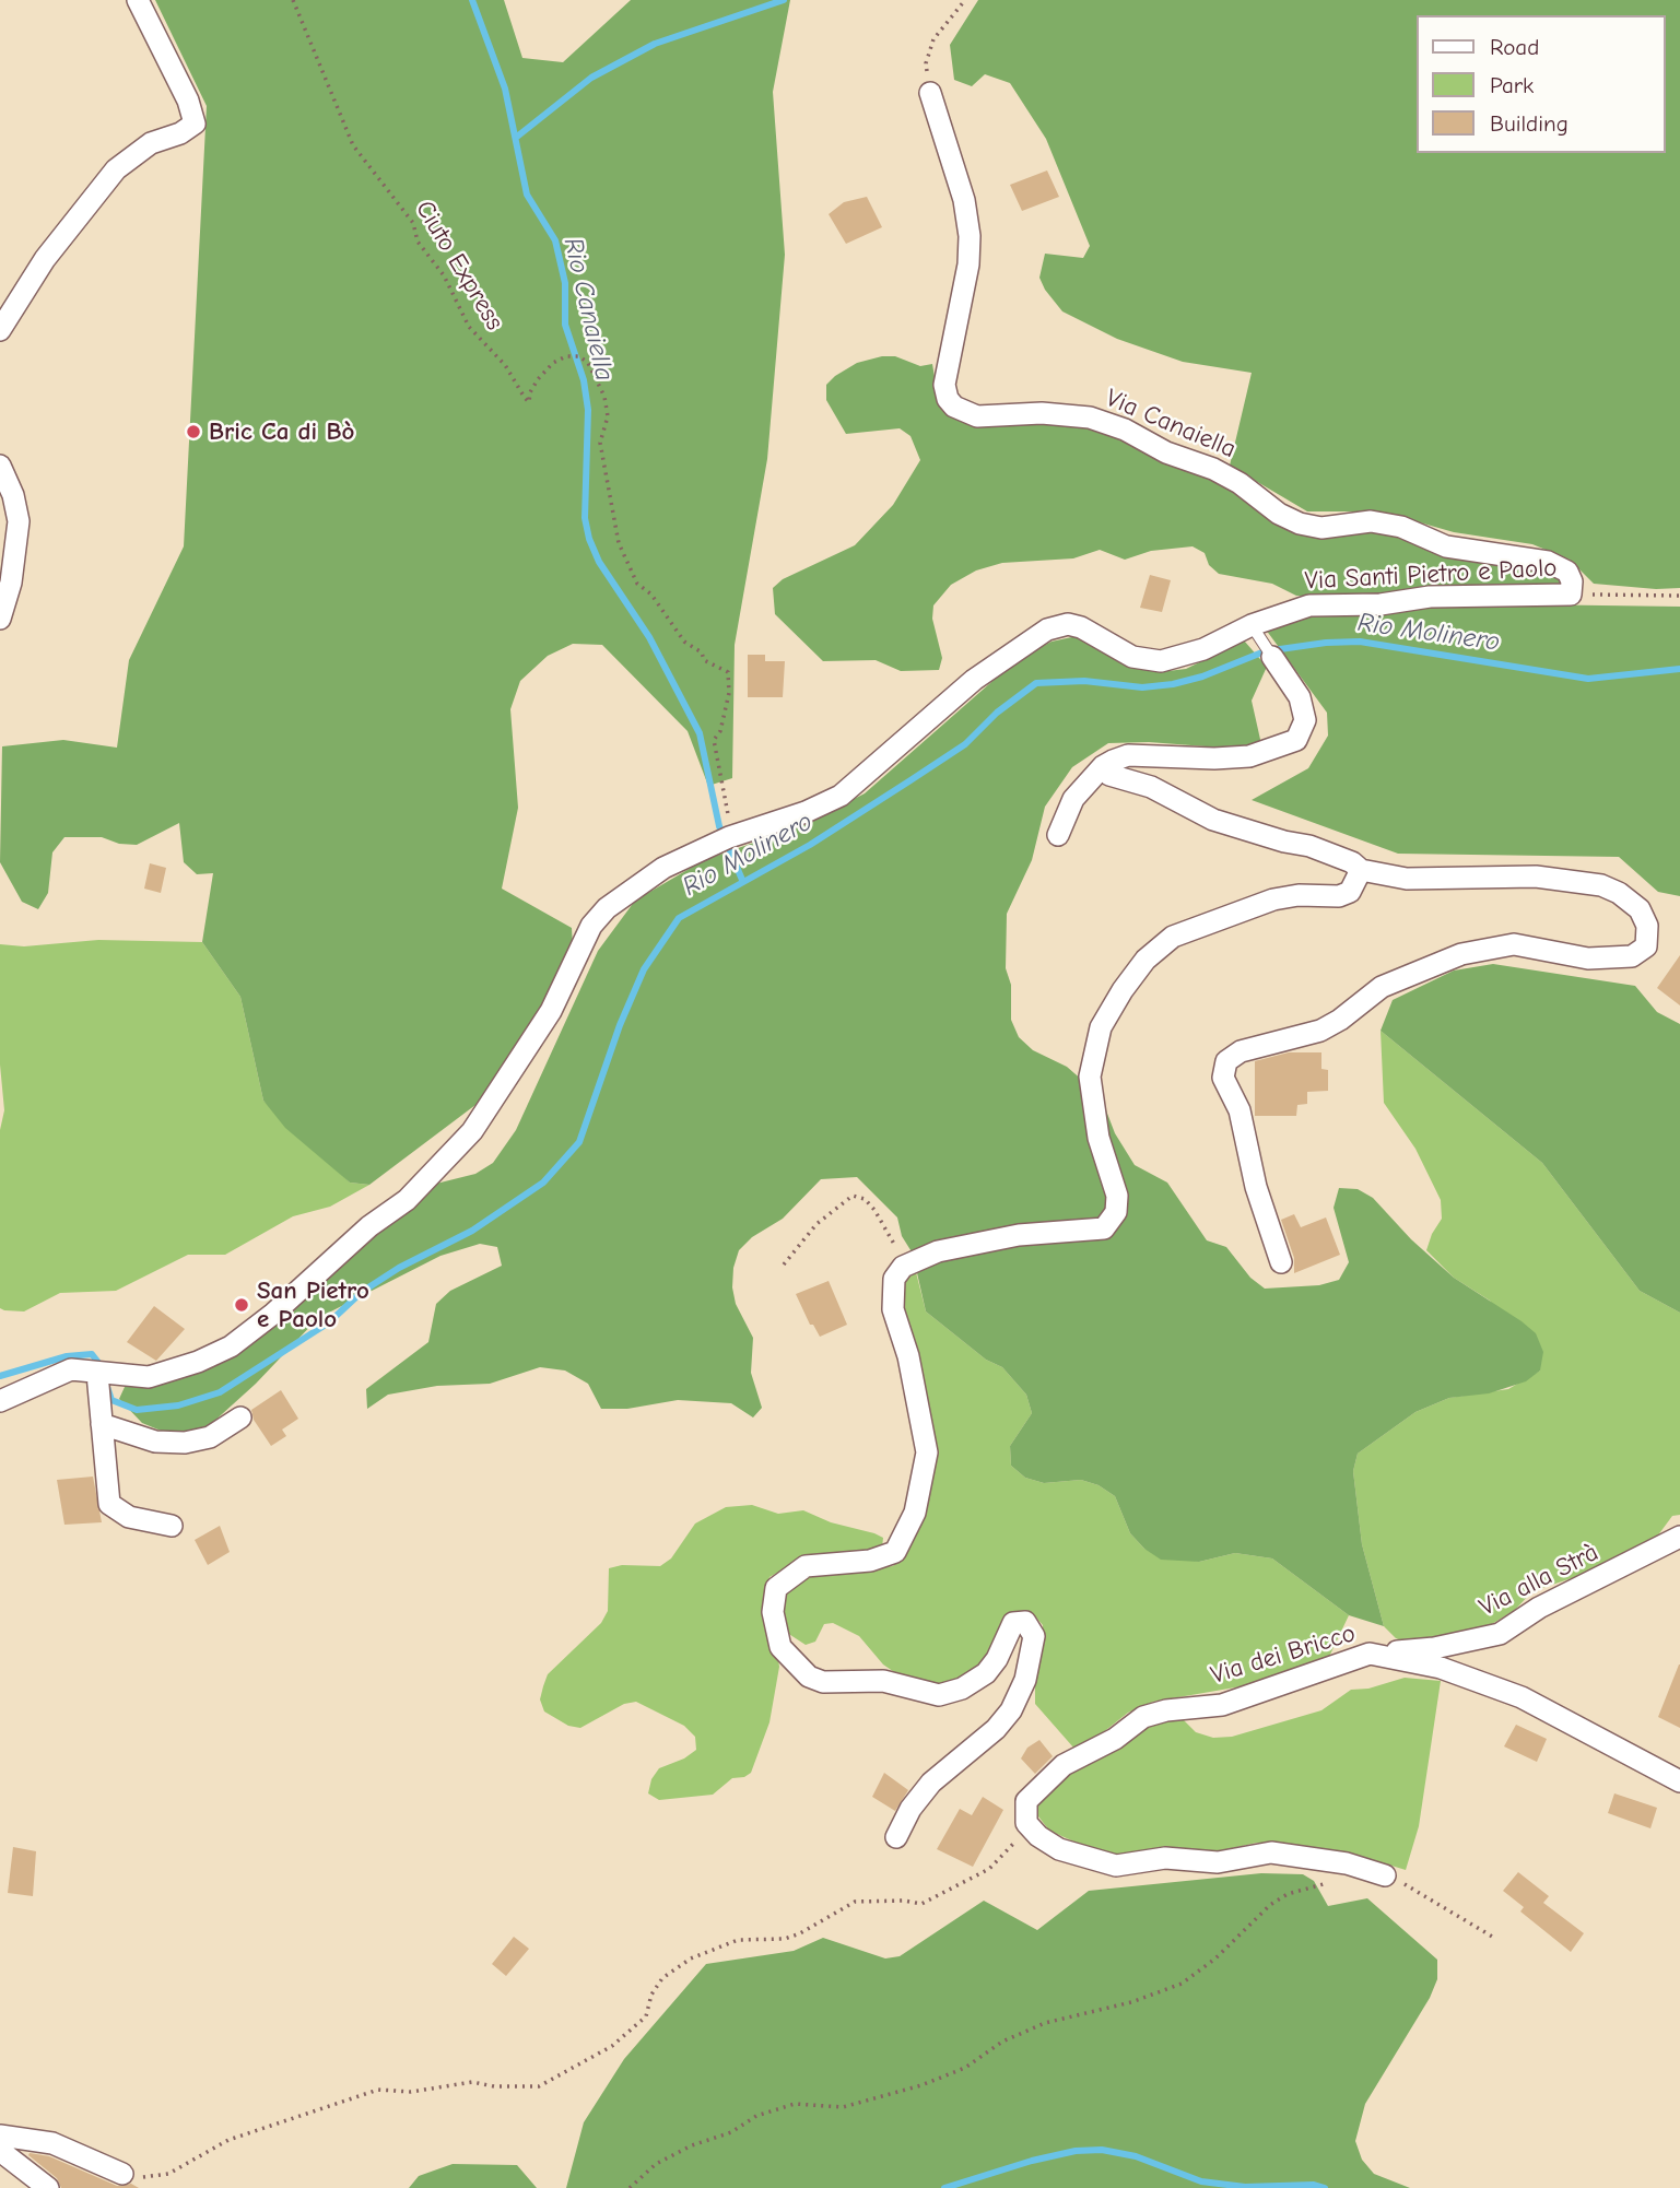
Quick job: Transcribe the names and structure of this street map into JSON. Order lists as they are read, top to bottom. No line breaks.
{"streets":{"street":["Via Canaiella","Via Santi Pietro e Paolo","Via alla Strà","Via dei Bricco"],"path":["Ciuto Express"]},"crossings":[["Ciuto Express","Via Santi Pietro e Paolo"],["Via Canaiella","Via Santi Pietro e Paolo"],["Via alla Strà","Via dei Bricco"]],"water":["Rio Canaiella","Rio Molinero"],"places":["Bric Ca di Bò","San Pietro e Paolo"],"legend":["Road","Park","Building"]}
